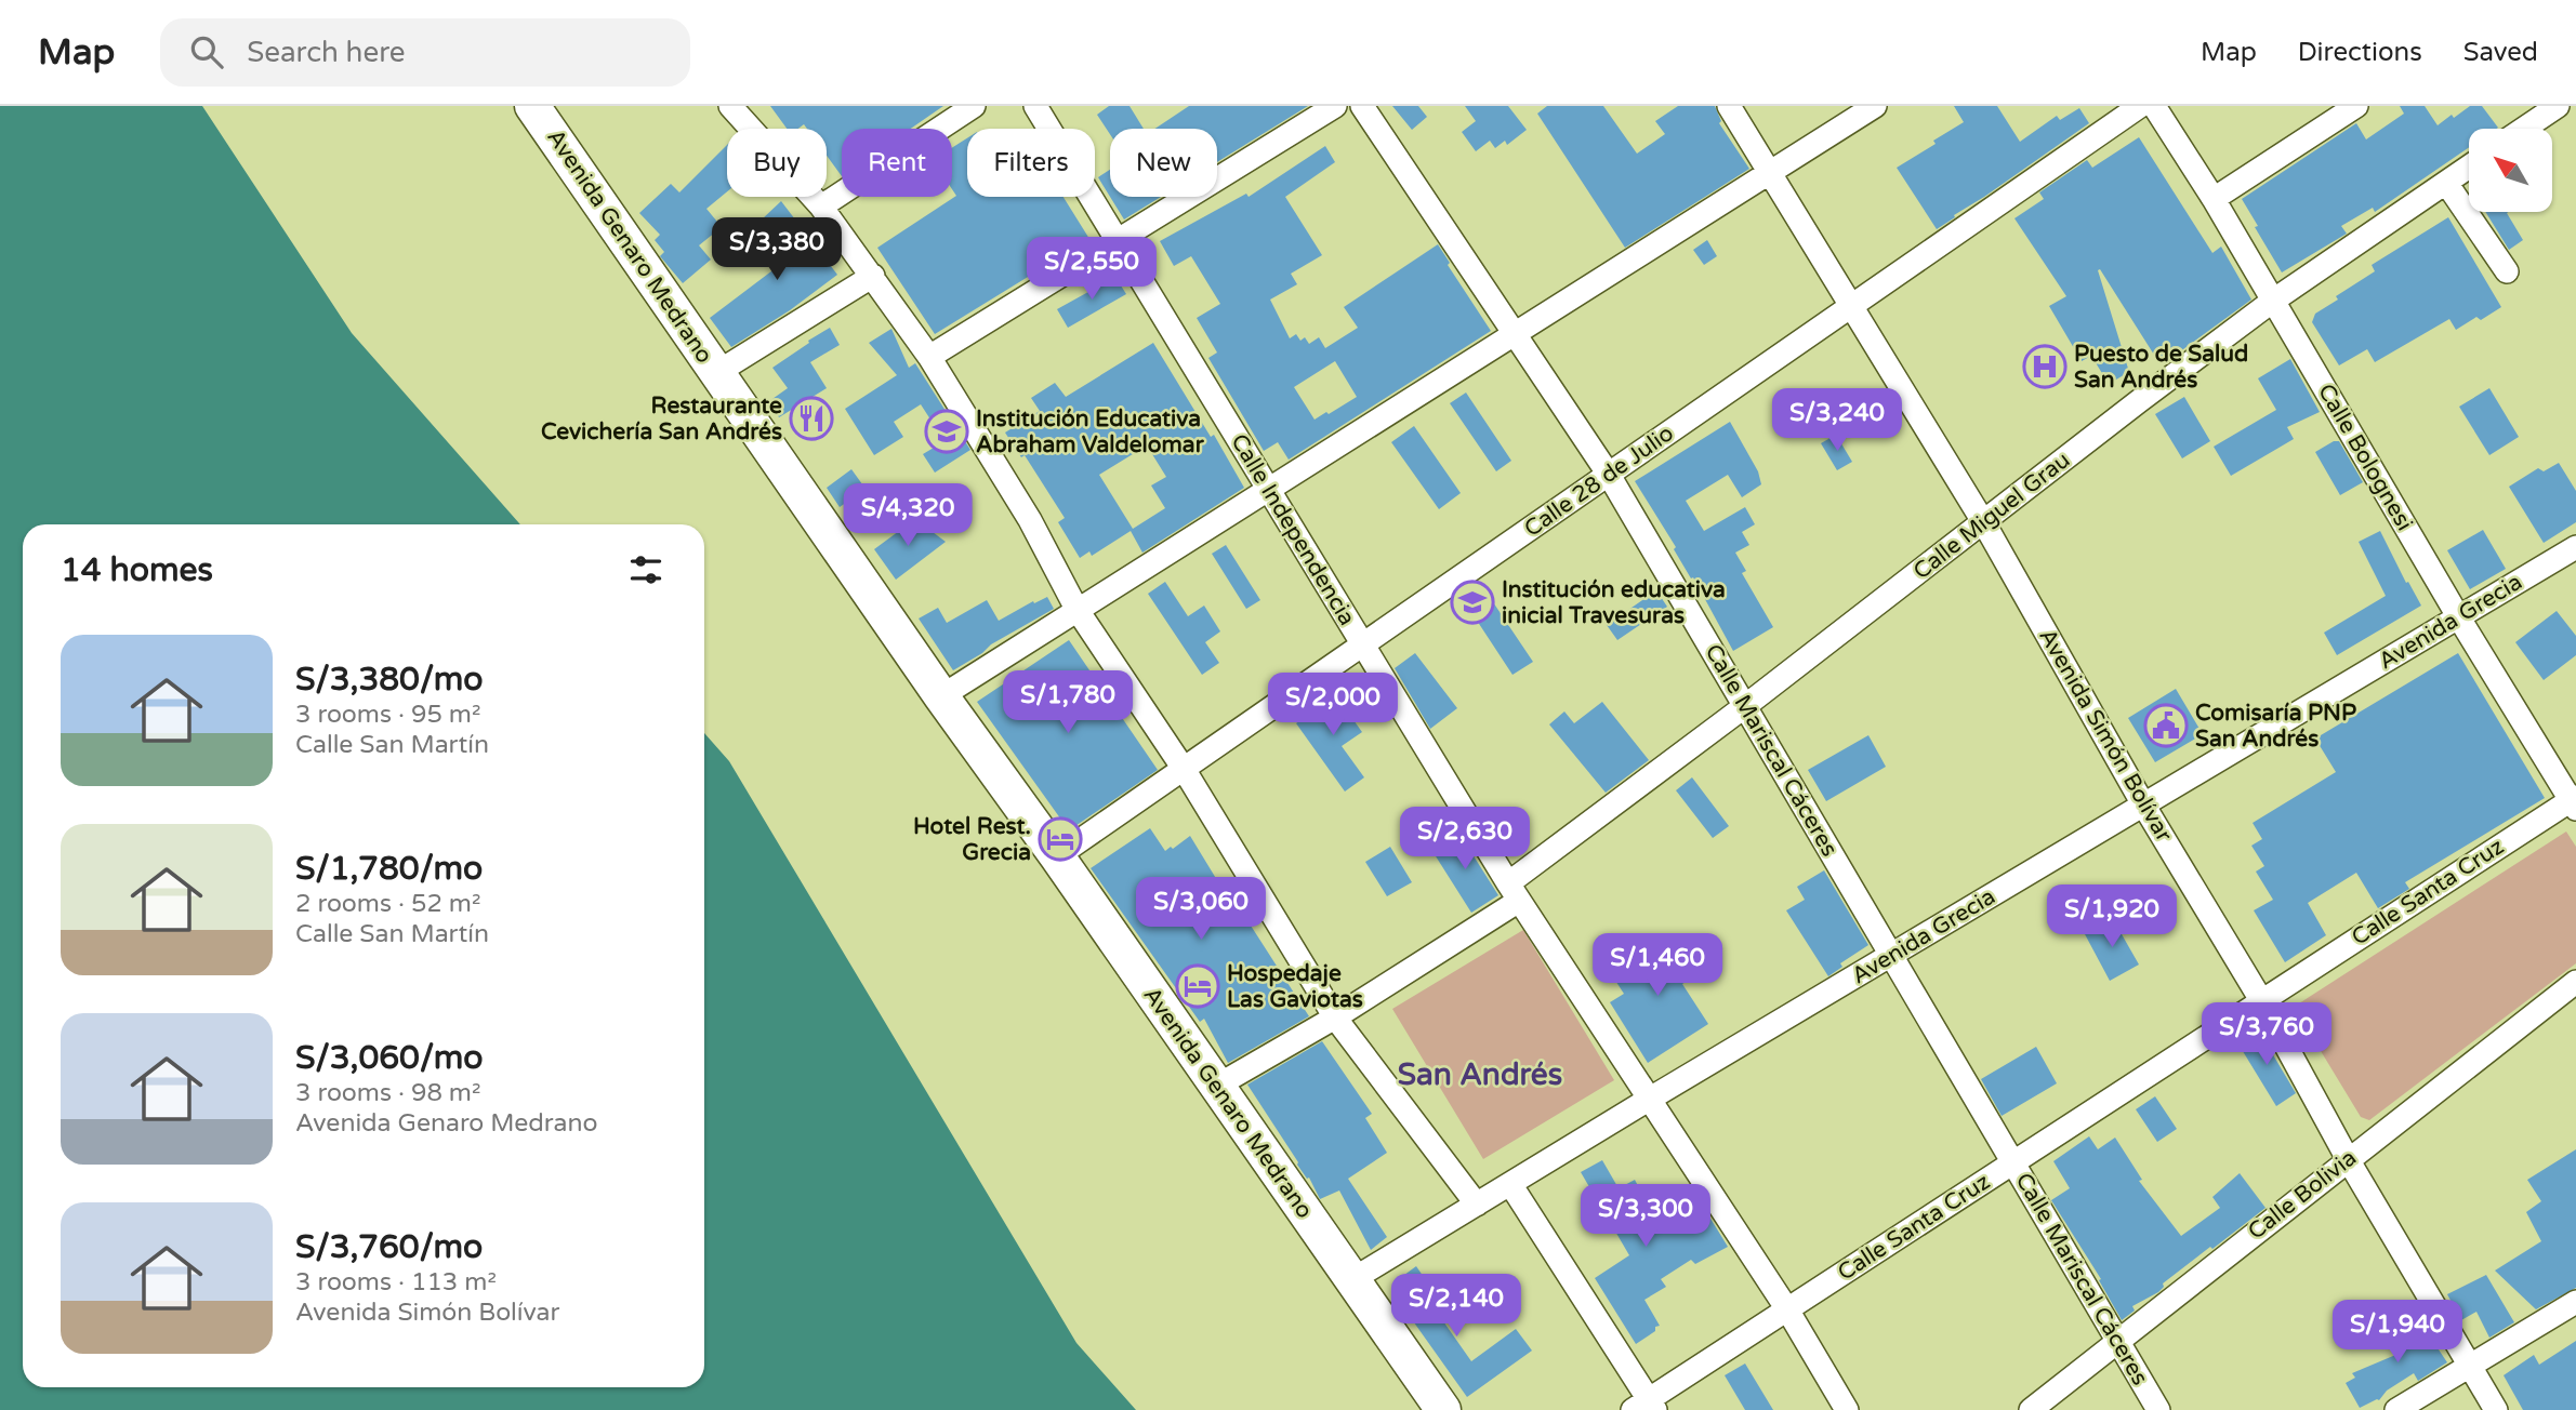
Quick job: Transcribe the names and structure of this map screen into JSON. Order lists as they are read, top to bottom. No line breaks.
{"streets":{"main road":["Avenida Genaro Medrano"],"street":["Calle Bolognesi","Calle 28 de Julio","Calle Miguel Grau","Calle Independencia","Avenida Grecia","Avenida Simón Bolívar","Calle Mariscal Cáceres","Calle Santa Cruz","Calle Bolivia"]},"crossings":[["Avenida Genaro Medrano","Calle 28 de Julio"],["Avenida Genaro Medrano","Calle Miguel Grau"],["Avenida Genaro Medrano","Avenida Grecia"],["Calle Bolognesi","Calle Miguel Grau"],["Calle Bolognesi","Avenida Grecia"],["Calle Bolognesi","Calle Santa Cruz"],["Calle 28 de Julio","Calle Independencia"],["Calle 28 de Julio","Avenida Simón Bolívar"],["Calle 28 de Julio","Calle Mariscal Cáceres"],["Calle Miguel Grau","Calle Independencia"],["Calle Miguel Grau","Avenida Simón Bolívar"],["Calle Miguel Grau","Calle Mariscal Cáceres"],["Calle Independencia","Avenida Grecia"],["Calle Independencia","Calle Santa Cruz"],["Avenida Grecia","Avenida Simón Bolívar"],["Avenida Grecia","Calle Mariscal Cáceres"],["Avenida Simón Bolívar","Calle Santa Cruz"],["Avenida Simón Bolívar","Calle Bolivia"],["Calle Mariscal Cáceres","Calle Santa Cruz"],["Calle Mariscal Cáceres","Calle Bolivia"]],"districts":["San Andrés"],"places":{"hospital":["Puesto de Salud San Andrés"],"restaurant":["Restaurante Cevichería San Andrés"],"school or university":["Institución Educativa Abraham Valdelomar","Institución educativa inicial Travesuras"],"public building":["Comisaría PNP San Andrés"],"hotel":["Hotel Rest. Grecia","Hospedaje Las Gaviotas"]},"north":"top left","page":{"header":"Map","search":"Search here","nav":["Map","Directions","Saved"],"chip":["Buy","Rent","Filters","New"],"price":["S/3,380","S/2,550","S/3,240","S/4,320","S/1,780","S/2,000","S/2,630","S/3,060","S/1,920","S/1,460","S/3,760","S/3,300","S/2,140","S/1,940"],"heading":"14 homes","list":[{"name":"S/3,380/mo","note":"3 rooms · 95 m² · Calle San Martín"},{"name":"S/1,780/mo","note":"2 rooms · 52 m² · Calle San Martín"},{"name":"S/3,060/mo","note":"3 rooms · 98 m² · Avenida Genaro Medrano"},{"name":"S/3,760/mo","note":"3 rooms · 113 m² · Avenida Simón Bolívar"}]}}
